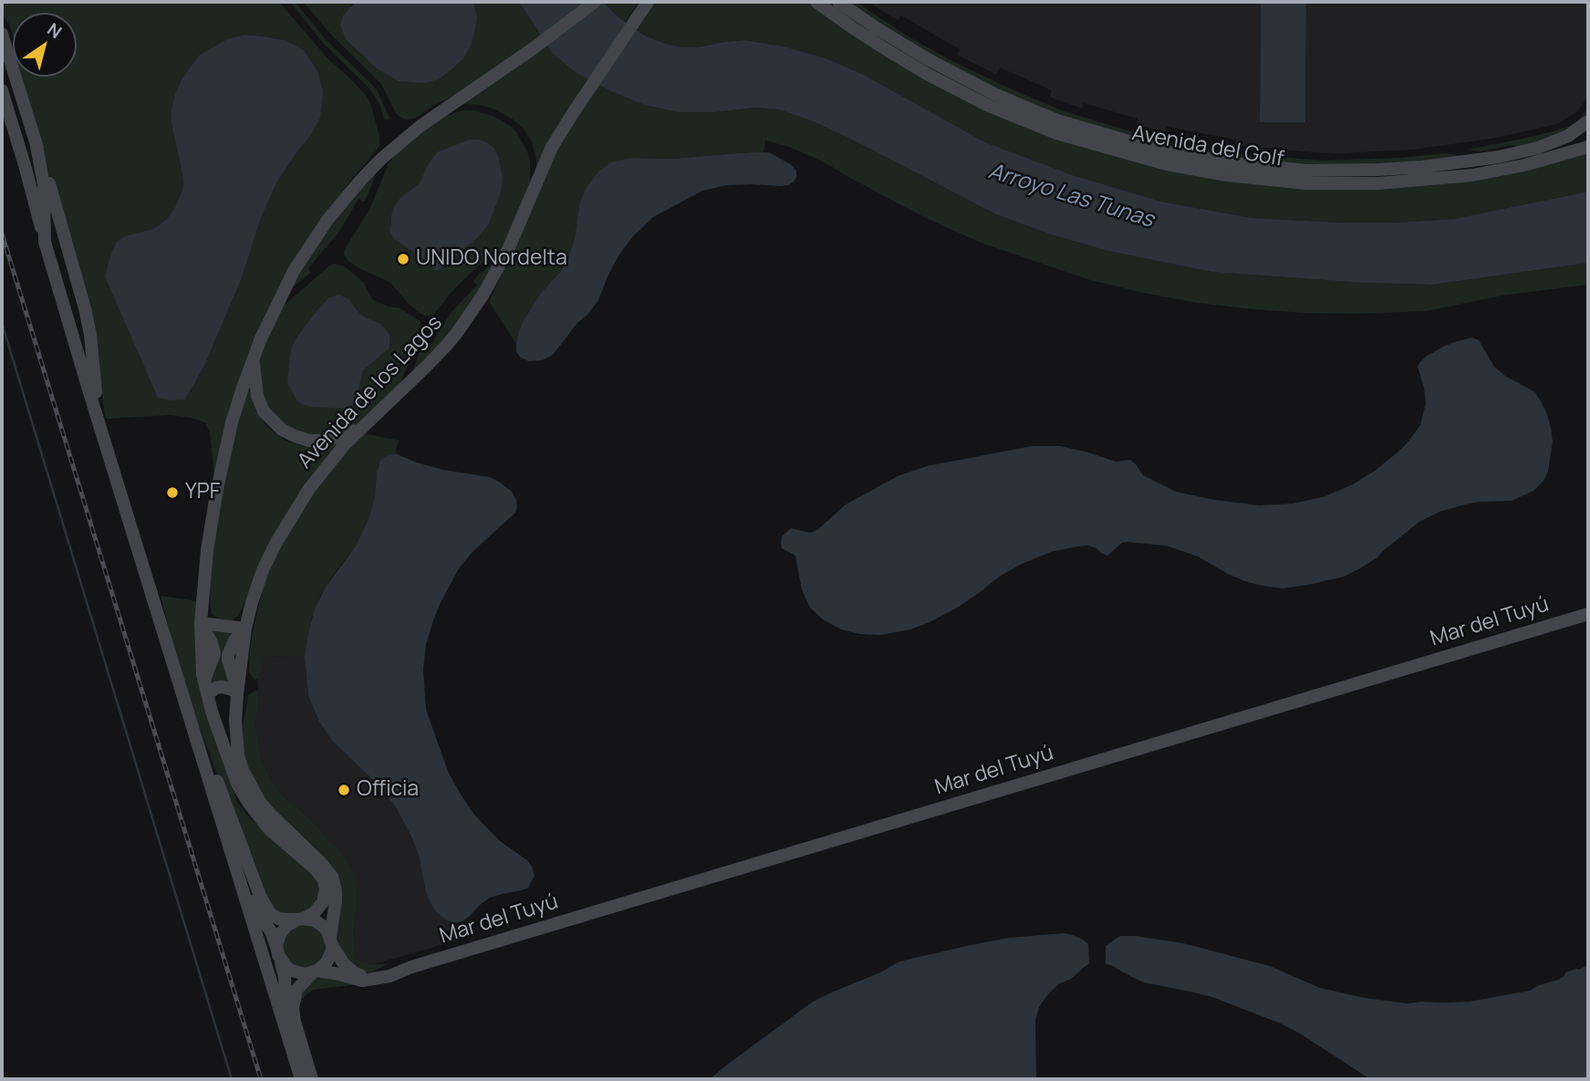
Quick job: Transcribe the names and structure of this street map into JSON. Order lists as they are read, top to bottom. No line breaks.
{"streets":{"street":["Avenida del Golf","Avenida de los Lagos","Mar del Tuyú"]},"water":["Arroyo Las Tunas"],"places":["UNIDO Nordelta","YPF","Officia"],"north":"top right"}
